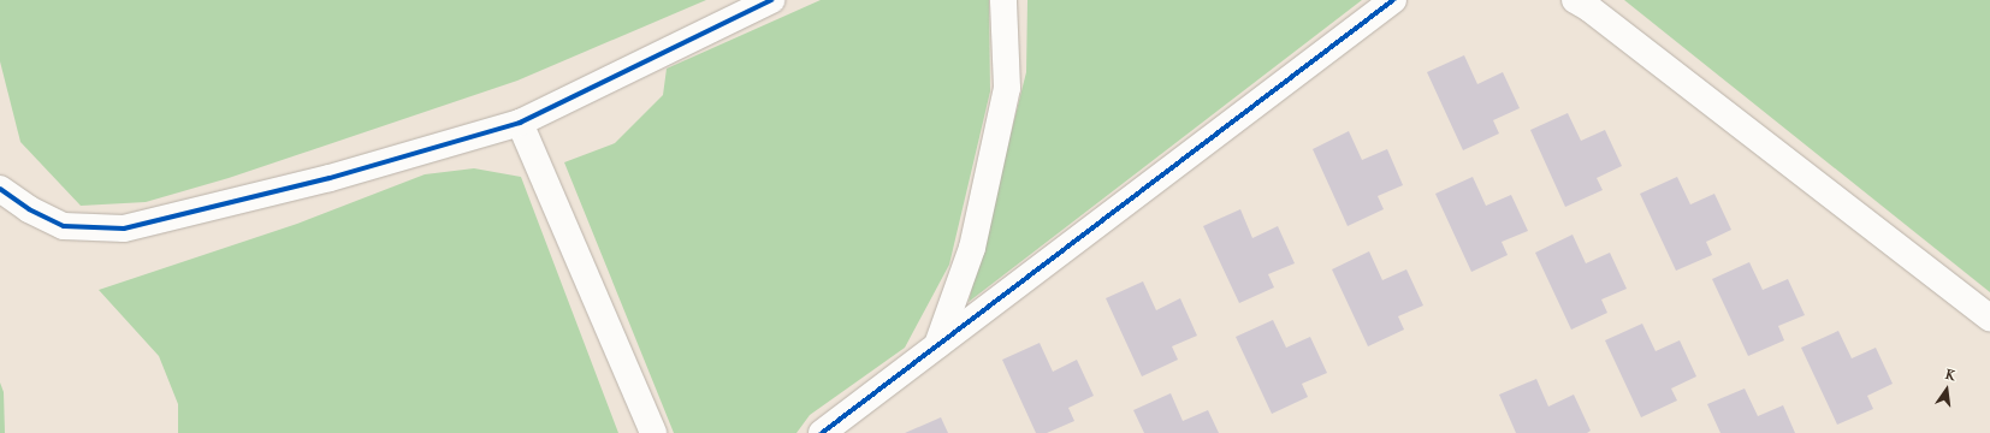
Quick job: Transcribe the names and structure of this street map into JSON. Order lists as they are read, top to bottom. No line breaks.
{"north":"top"}
